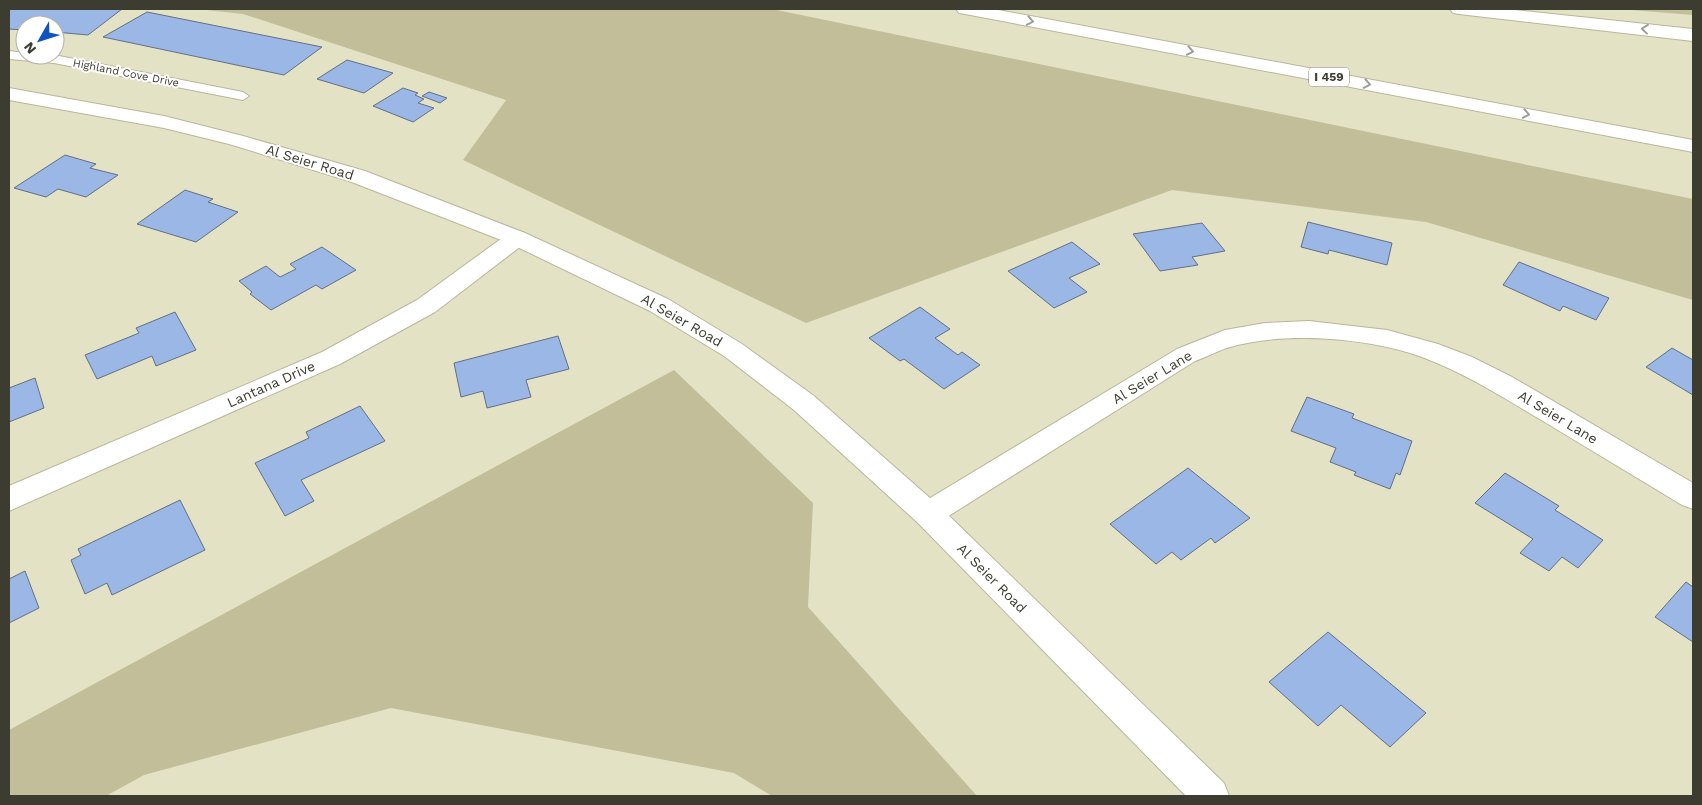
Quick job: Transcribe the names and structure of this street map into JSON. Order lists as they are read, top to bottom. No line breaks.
{"streets":{"main road":["I 459","Al Seier Road","Al Seier Lane","Lantana Drive"],"lane":["Highland Cove Drive"]},"crossings":[["Al Seier Road","Al Seier Lane"],["Al Seier Road","Lantana Drive"]],"north":"bottom left"}
